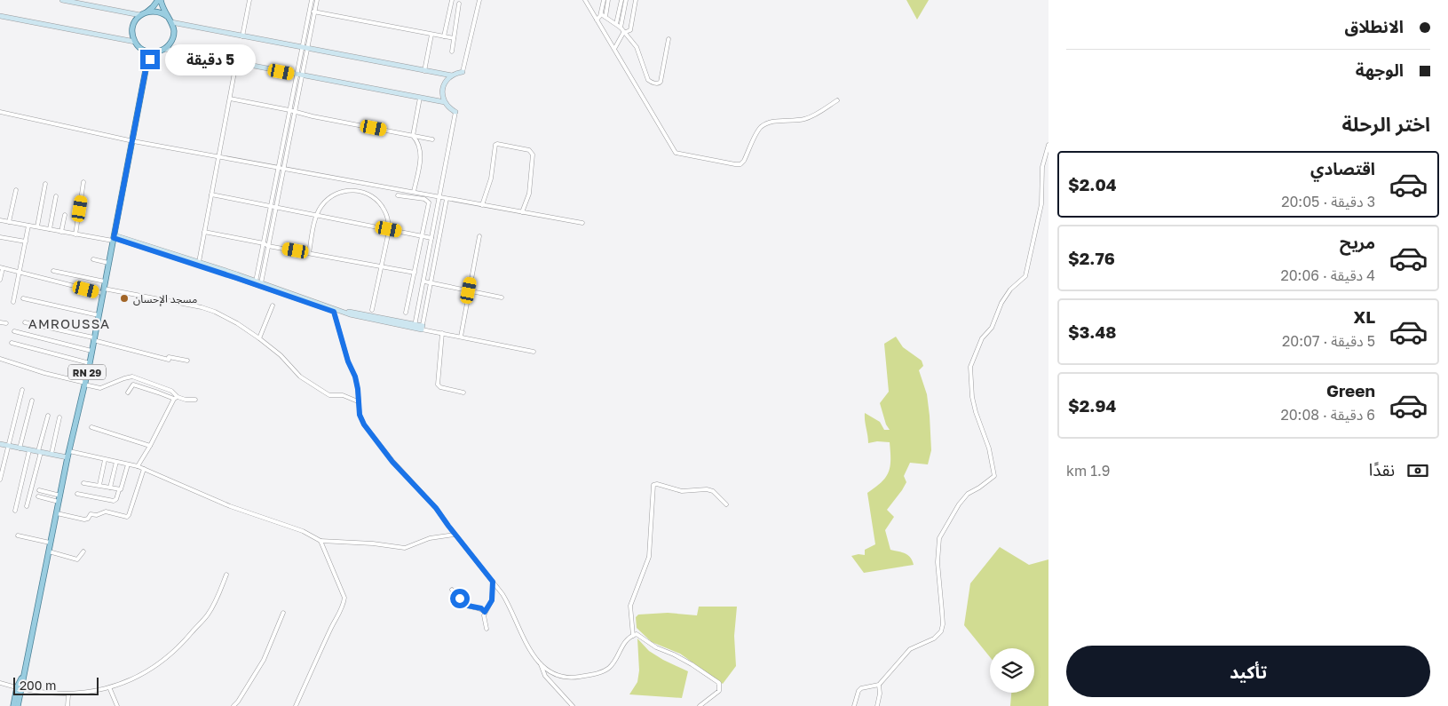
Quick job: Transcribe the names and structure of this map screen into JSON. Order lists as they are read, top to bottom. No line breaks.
{"streets":{"main road":["RN 29"]},"districts":["AMROUSSA"],"places":["مسجد الإحسان"],"scale_bar":"200 m","page":{"banner":["الانطلاق","الوجهة"],"bubble":"5 دقيقة","heading":"اختر الرحلة","list":[{"name":"اقتصادي","note":"3 دقيقة · 20:05","value":"$2.04"},{"name":"مريح","note":"4 دقيقة · 20:06","value":"$2.76"},{"name":"XL","note":"5 دقيقة · 20:07","value":"$3.48"},{"name":"Green","note":"6 دقيقة · 20:08","value":"$2.94"}],"pay":["نقدًا","1.9 km"],"buttons":"تأكيد","scale":"200 m"}}
